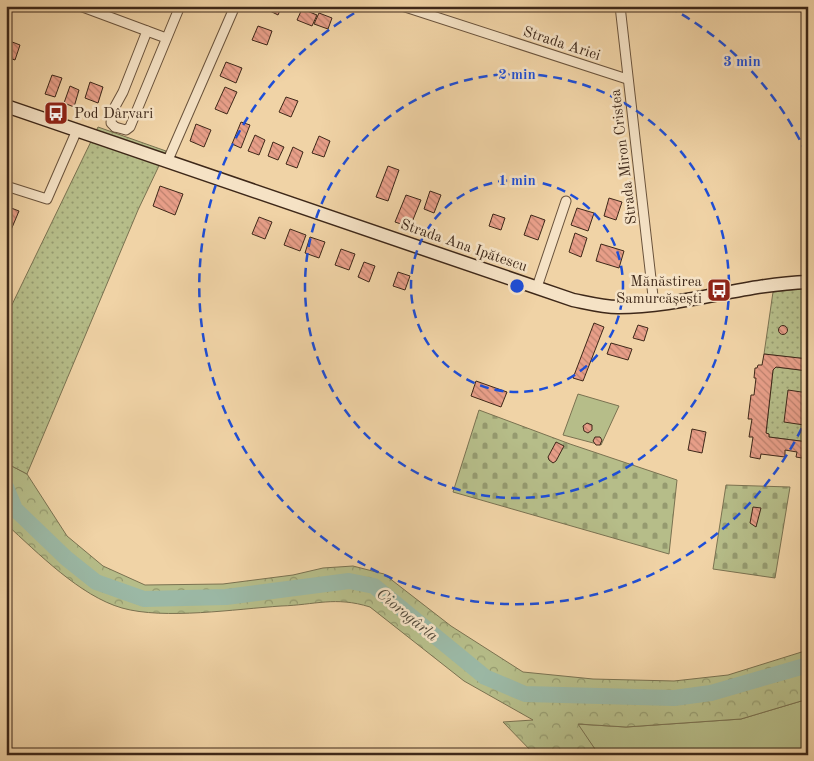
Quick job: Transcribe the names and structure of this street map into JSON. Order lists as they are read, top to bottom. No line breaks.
{"streets":{"main road":["Strada Ana Ipătescu"],"street":["Strada Ariei","Strada Miron Cristea"]},"crossings":[["Strada Ariei","Strada Miron Cristea"],["Strada Miron Cristea","Strada Ana Ipătescu"]],"water":["Ciorogârla"],"places":{"bus stop":["Pod Dârvari","Mănăstirea Samurcășești"]},"rings":["3 min","2 min","1 min"]}
